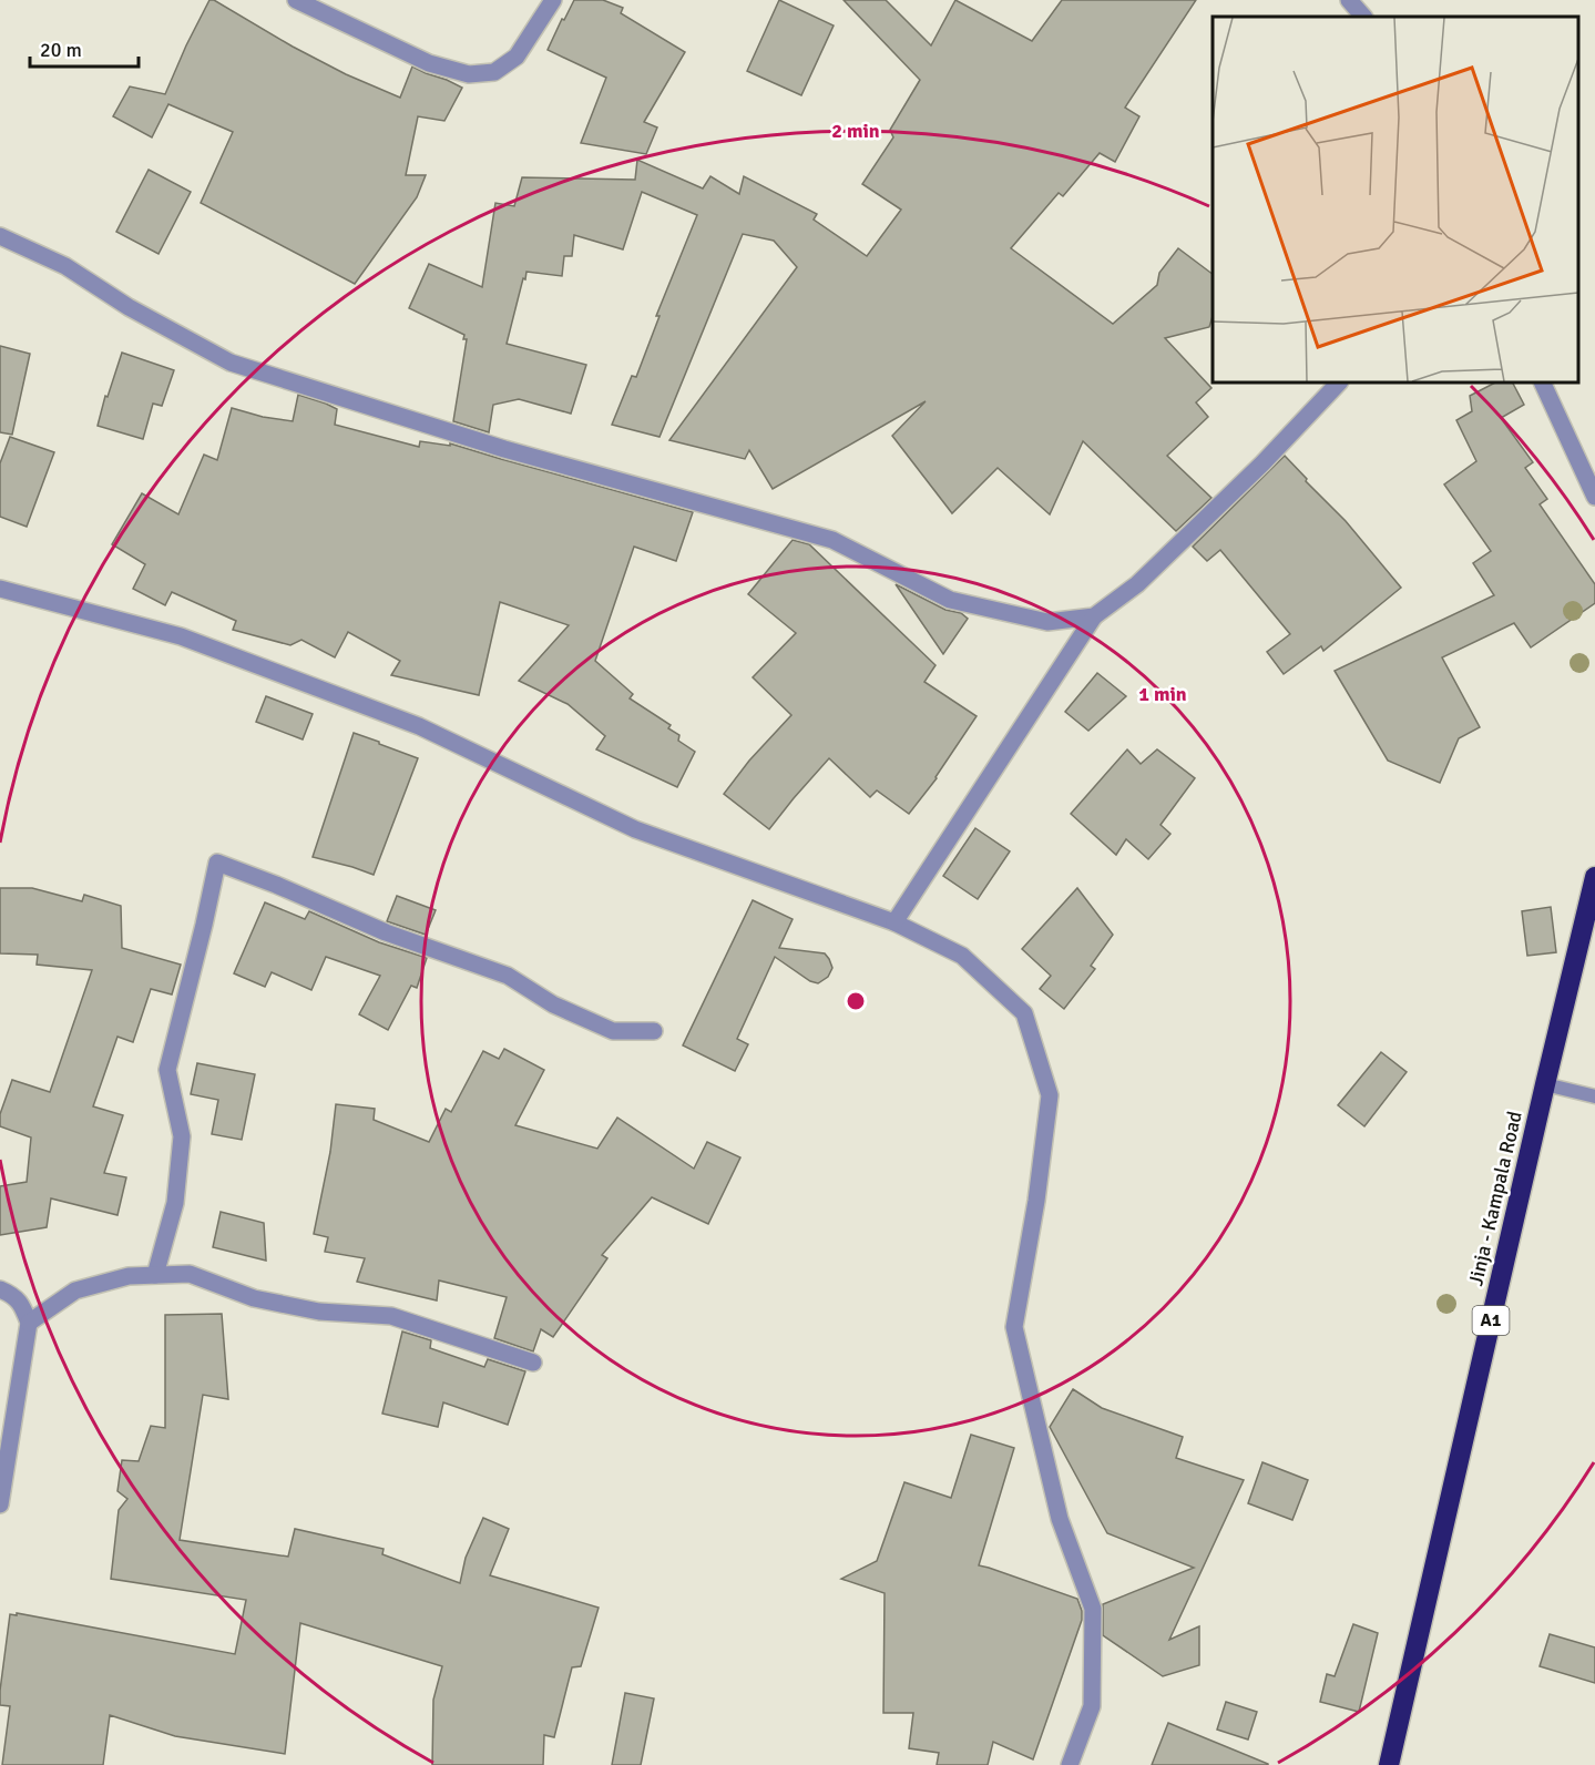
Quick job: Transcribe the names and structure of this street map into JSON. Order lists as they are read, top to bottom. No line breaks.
{"streets":{"highway":["Jinja - Kampala Road","A1"]},"scale_bar":"20 m","rings":["2 min","1 min"]}
